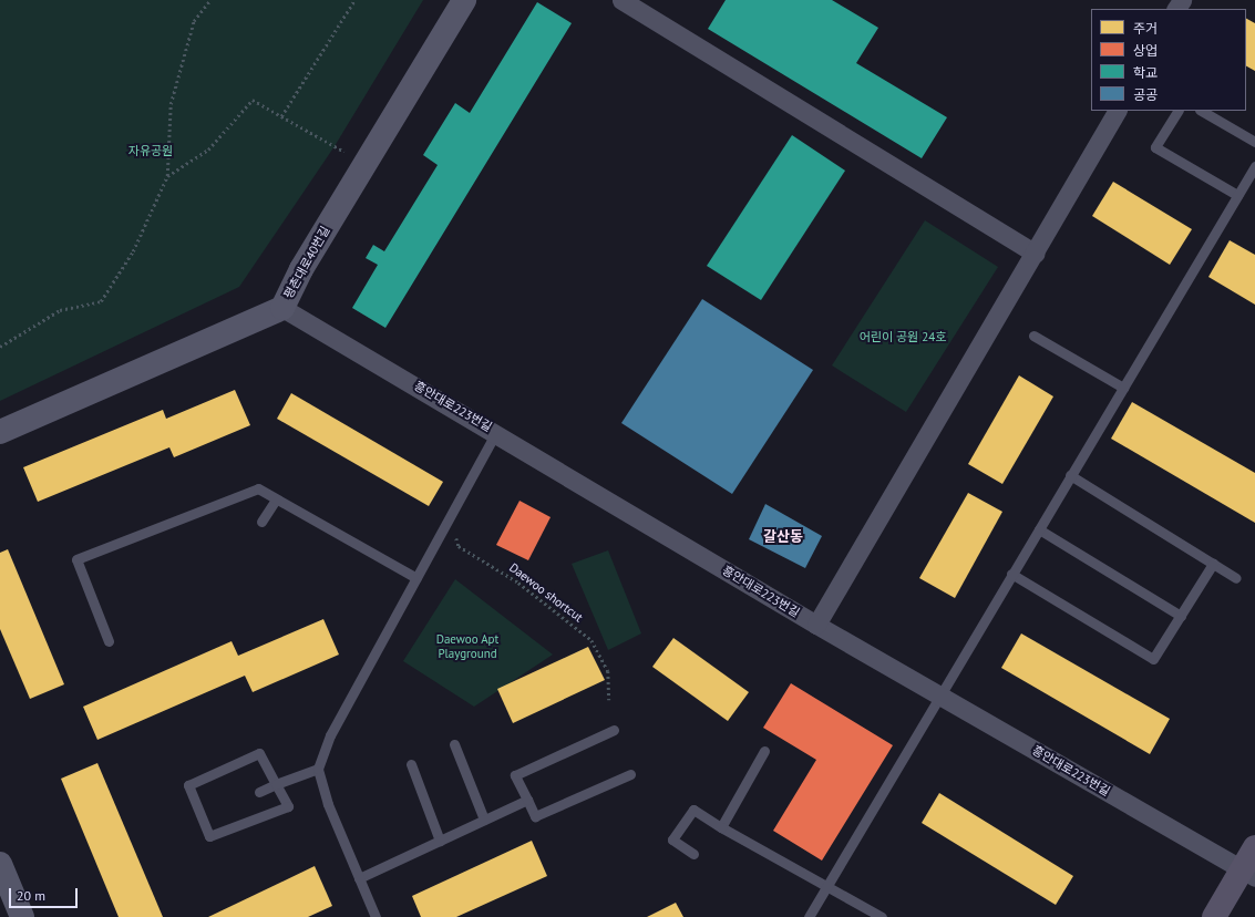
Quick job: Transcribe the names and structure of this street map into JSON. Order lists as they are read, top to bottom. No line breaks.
{"streets":{"street":["평촌대로40번길","흥안대로223번길"],"path":["Daewoo shortcut"]},"crossings":[["평촌대로40번길","흥안대로223번길"]],"districts":["갈산동"],"parks":["자유공원","어린이 공원 24호","Daewoo Apt Playground"],"legend":["주거","상업","학교","공공"],"scale_bar":"20 m"}
